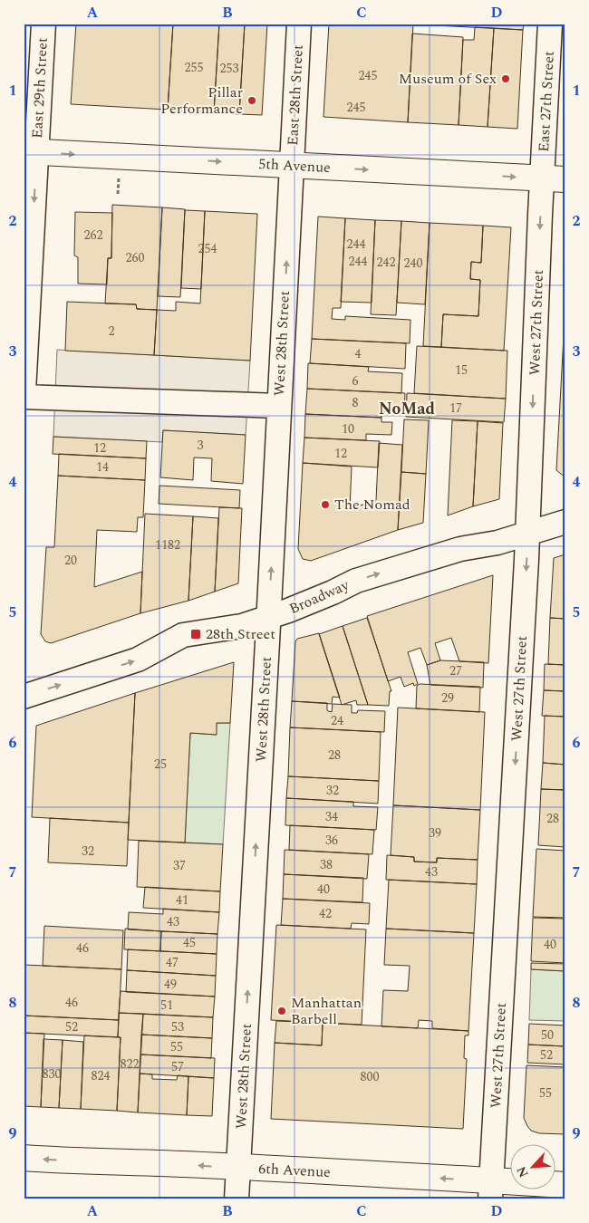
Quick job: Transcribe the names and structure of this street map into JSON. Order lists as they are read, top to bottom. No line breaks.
{"streets":{"main road":["5th Avenue","6th Avenue"],"street":["East 29th Street","East 28th Street","East 27th Street","West 27th Street","West 28th Street","Broadway"]},"crossings":[["East 29th Street","5th Avenue"],["East 28th Street","5th Avenue"],["East 28th Street","West 28th Street"],["East 27th Street","5th Avenue"],["East 27th Street","West 27th Street"],["5th Avenue","West 27th Street"],["5th Avenue","West 28th Street"],["West 27th Street","Broadway"],["West 27th Street","6th Avenue"],["West 28th Street","Broadway"],["West 28th Street","6th Avenue"]],"one_way":["East 29th Street","5th Avenue","West 27th Street","West 28th Street","Broadway","6th Avenue"],"districts":["NoMad"],"places":{"other":["Museum of Sex","Pillar Performance","The Nomad","Manhattan Barbell"],"transit":["28th Street"]},"house_numbers":["255","253","245","245","262","244","254","260","244","242","240","2","4","15","6","8","17","10","3","12","12","14","1182","20","27","29","24","28","25","32","34","28","39","36","32","38","37","43","40","41","42","43","45","40","46","47","49","46","51","52","53","50","55","52","822","57","830","824","800","55"],"north":"bottom left","grid":{"columns":["A","B","C","D"],"rows":["1","2","3","4","5","6","7","8","9"]}}
